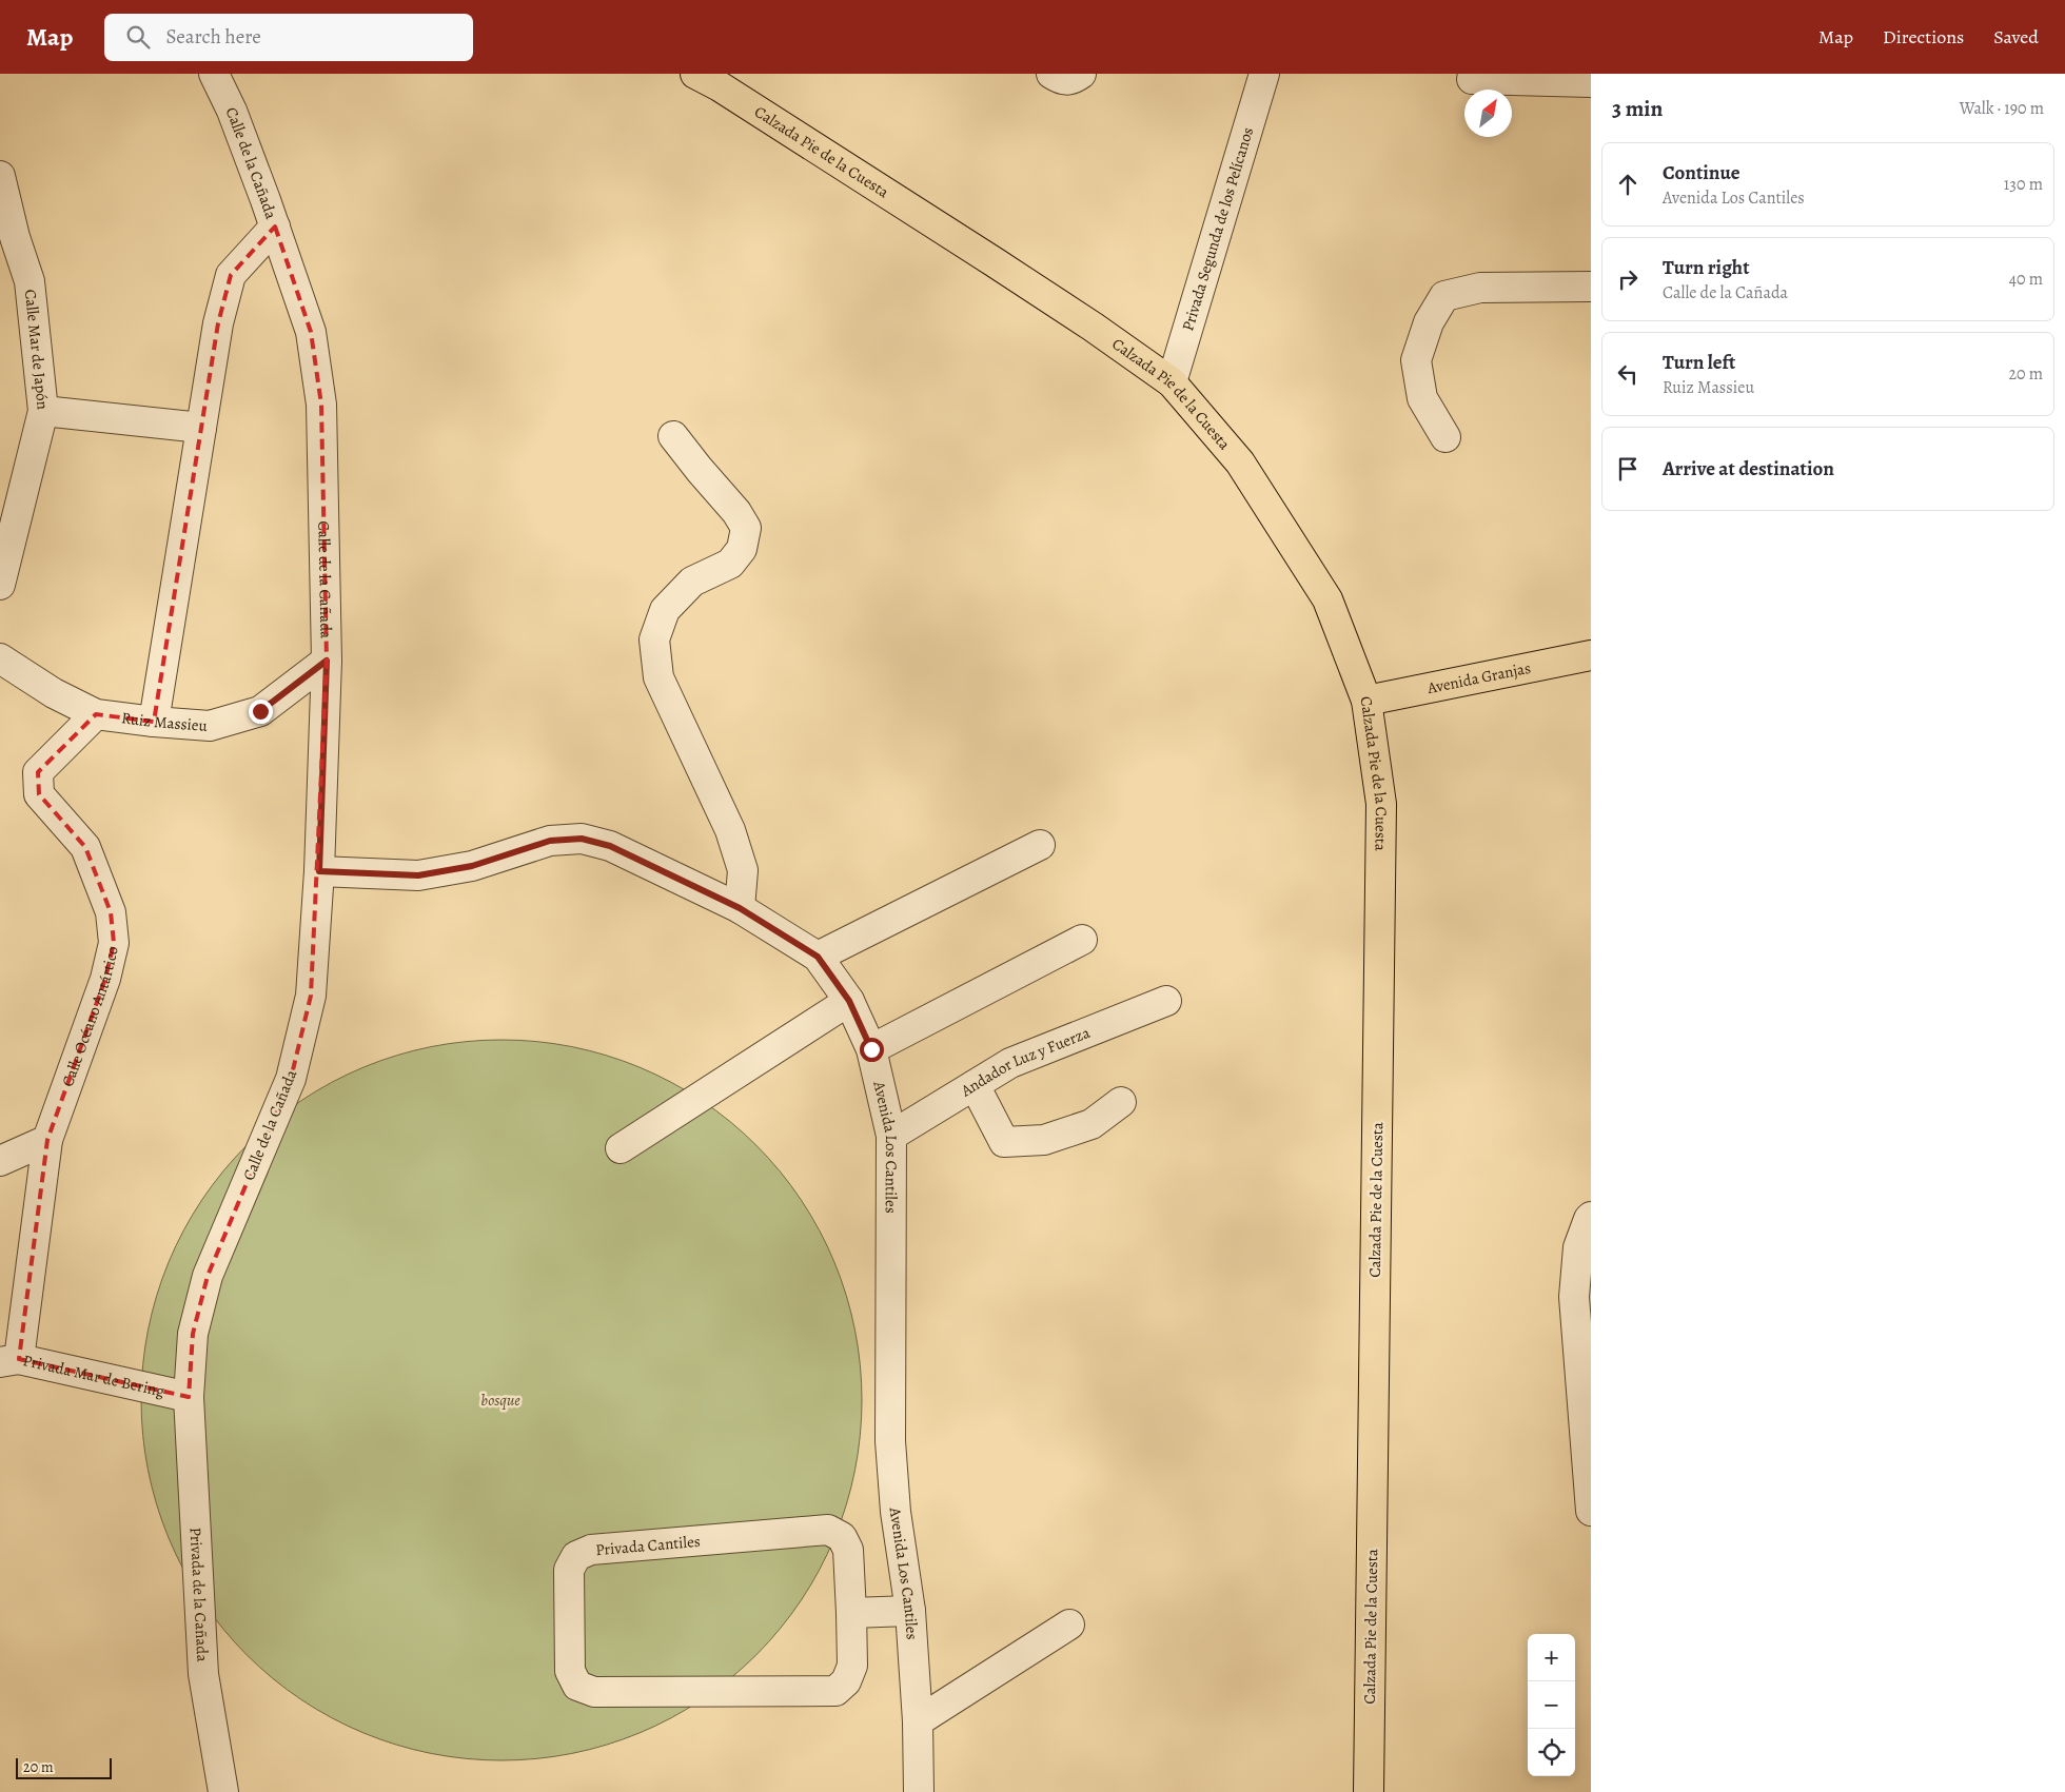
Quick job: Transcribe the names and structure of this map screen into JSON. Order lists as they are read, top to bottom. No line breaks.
{"streets":{"main road":["Calzada Pie de la Cuesta","Avenida Granjas"],"street":["Calle de la Cañada","Privada Segunda de los Pelícanos","Calle Mar de Japón","Ruiz Massieu","Calle Océano Antártico","Andador Luz y Fuerza","Avenida Los Cantiles","Privada Mar de Bering","Privada Cantiles","Privada de la Cañada"]},"crossings":[["Calzada Pie de la Cuesta","Privada Segunda de los Pelícanos"],["Calzada Pie de la Cuesta","Avenida Granjas"],["Calle de la Cañada","Ruiz Massieu"],["Calle de la Cañada","Avenida Los Cantiles"],["Calle de la Cañada","Privada Mar de Bering"],["Calle de la Cañada","Privada de la Cañada"],["Ruiz Massieu","Calle Océano Antártico"],["Calle Océano Antártico","Privada Mar de Bering"],["Andador Luz y Fuerza","Avenida Los Cantiles"],["Privada Mar de Bering","Privada de la Cañada"]],"parks":["bosque"],"scale_bar":"20 m","north":"top right","page":{"header":"Map","search":"Search here","nav":["Map","Directions","Saved"],"heading":["3 min","Walk · 190 m"],"list":[["Continue","Avenida Los Cantiles","130 m"],["Turn right","Calle de la Cañada","40 m"],["Turn left","Ruiz Massieu","20 m"],"Arrive at destination"],"map_buttons":["+","−"],"scale":"20 m"}}
